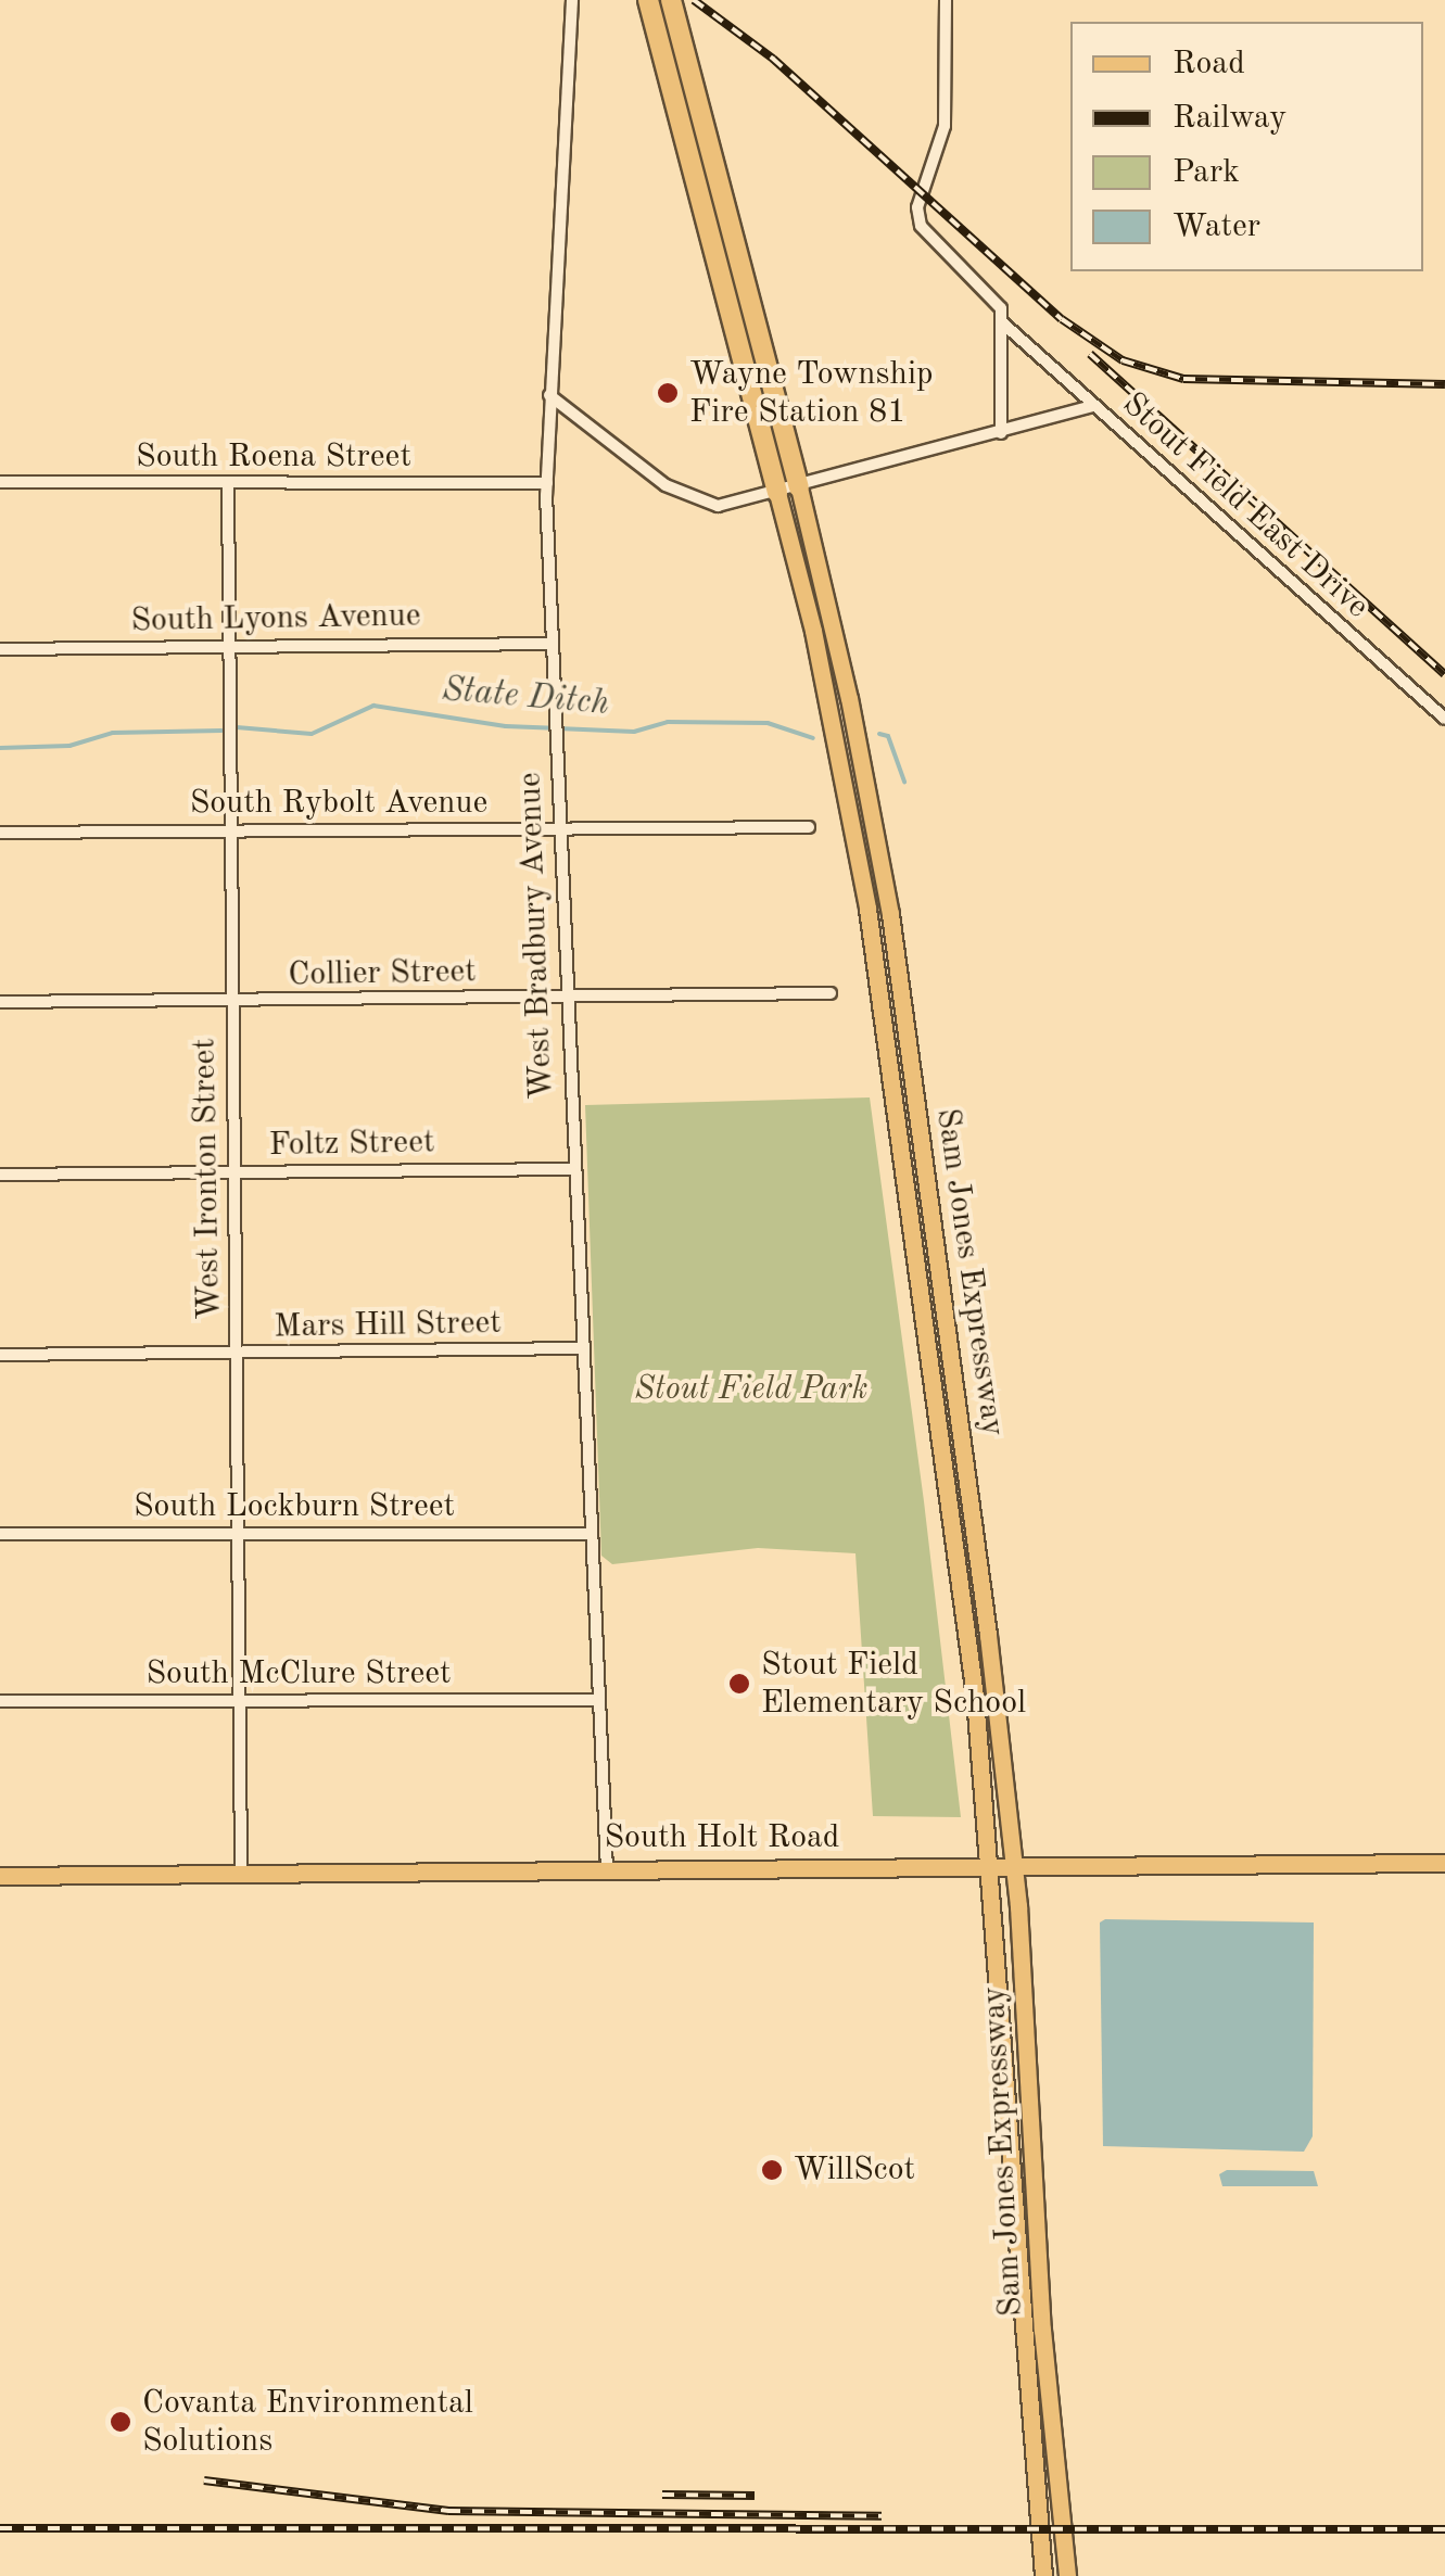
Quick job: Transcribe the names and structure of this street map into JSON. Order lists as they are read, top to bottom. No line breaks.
{"streets":{"highway":["Sam Jones Expressway"],"main road":["South Holt Road"],"street":["South Roena Street","Stout Field East Drive","South Lyons Avenue","South Rybolt Avenue","West Bradbury Avenue","Collier Street","Foltz Street","West Ironton Street","Mars Hill Street","South Lockburn Street","South McClure Street"]},"crossings":[["South Roena Street","West Bradbury Avenue"],["South Roena Street","West Ironton Street"],["Stout Field East Drive","West Bradbury Avenue"],["Stout Field East Drive","Sam Jones Expressway"],["South Lyons Avenue","West Bradbury Avenue"],["South Lyons Avenue","West Ironton Street"],["South Rybolt Avenue","West Bradbury Avenue"],["South Rybolt Avenue","West Ironton Street"],["West Bradbury Avenue","Collier Street"],["West Bradbury Avenue","Foltz Street"],["West Bradbury Avenue","Mars Hill Street"],["West Bradbury Avenue","South Lockburn Street"],["West Bradbury Avenue","South McClure Street"],["West Bradbury Avenue","South Holt Road"],["Collier Street","West Ironton Street"],["Foltz Street","West Ironton Street"],["West Ironton Street","Mars Hill Street"],["West Ironton Street","South Lockburn Street"],["West Ironton Street","South McClure Street"],["West Ironton Street","South Holt Road"],["Sam Jones Expressway","South Holt Road"]],"water":["State Ditch"],"parks":["Stout Field Park"],"places":["Wayne Township Fire Station 81","Stout Field Elementary School","WillScot","Covanta Environmental Solutions"],"legend":["Road","Railway","Park","Water"]}
